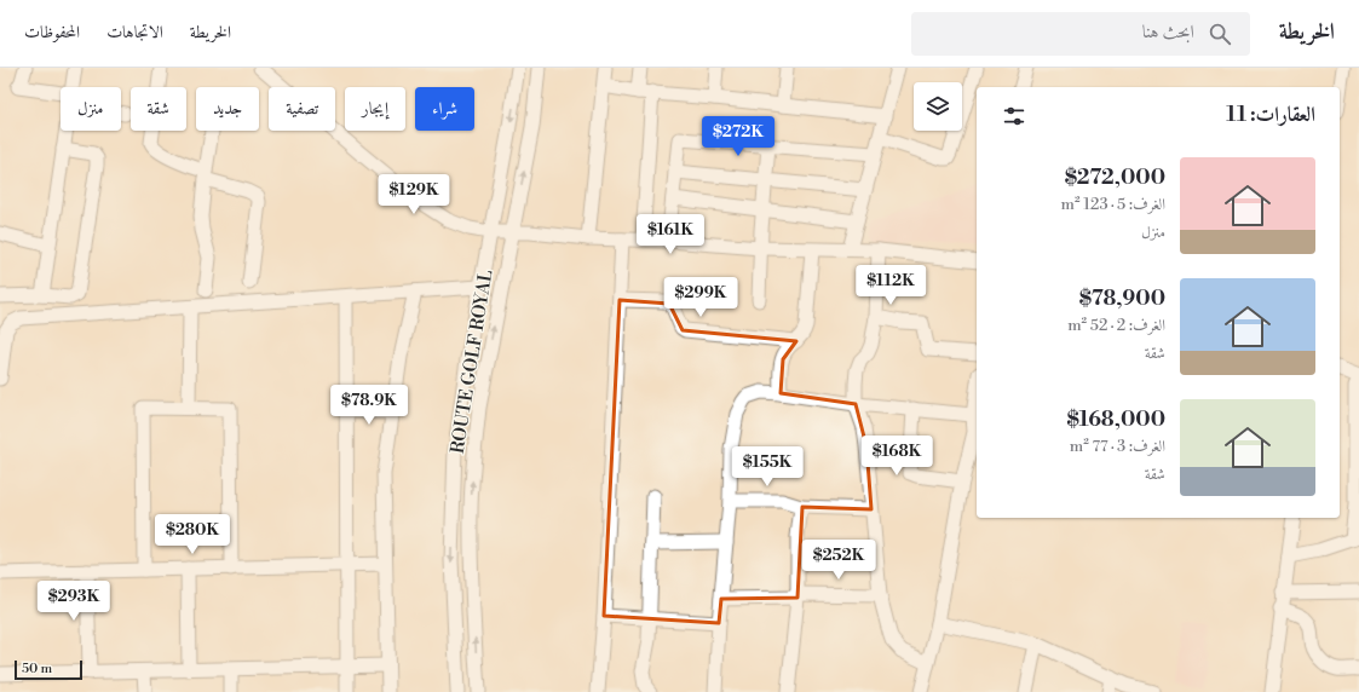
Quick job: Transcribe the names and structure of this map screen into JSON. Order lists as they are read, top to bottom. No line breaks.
{"streets":{"street":["ROUTE GOLF ROYAL"]},"scale_bar":"50 m","page":{"header":"الخريطة","search":"ابحث هنا","nav":["الخريطة","الاتجاهات","المحفوظات"],"chip":["شراء","إيجار","تصفية","جديد","شقة","منزل"],"heading":"العقارات: 11","price":["$272K","$129K","$161K","$112K","$299K","$78.9K","$168K","$155K","$280K","$252K","$293K"],"list":[{"name":"$272,000","note":"الغرف: 5 · 123 m² · منزل"},{"name":"$78,900","note":"الغرف: 2 · 52 m² · شقة"},{"name":"$168,000","note":"الغرف: 3 · 77 m² · شقة"}],"scale":"50 m"}}
